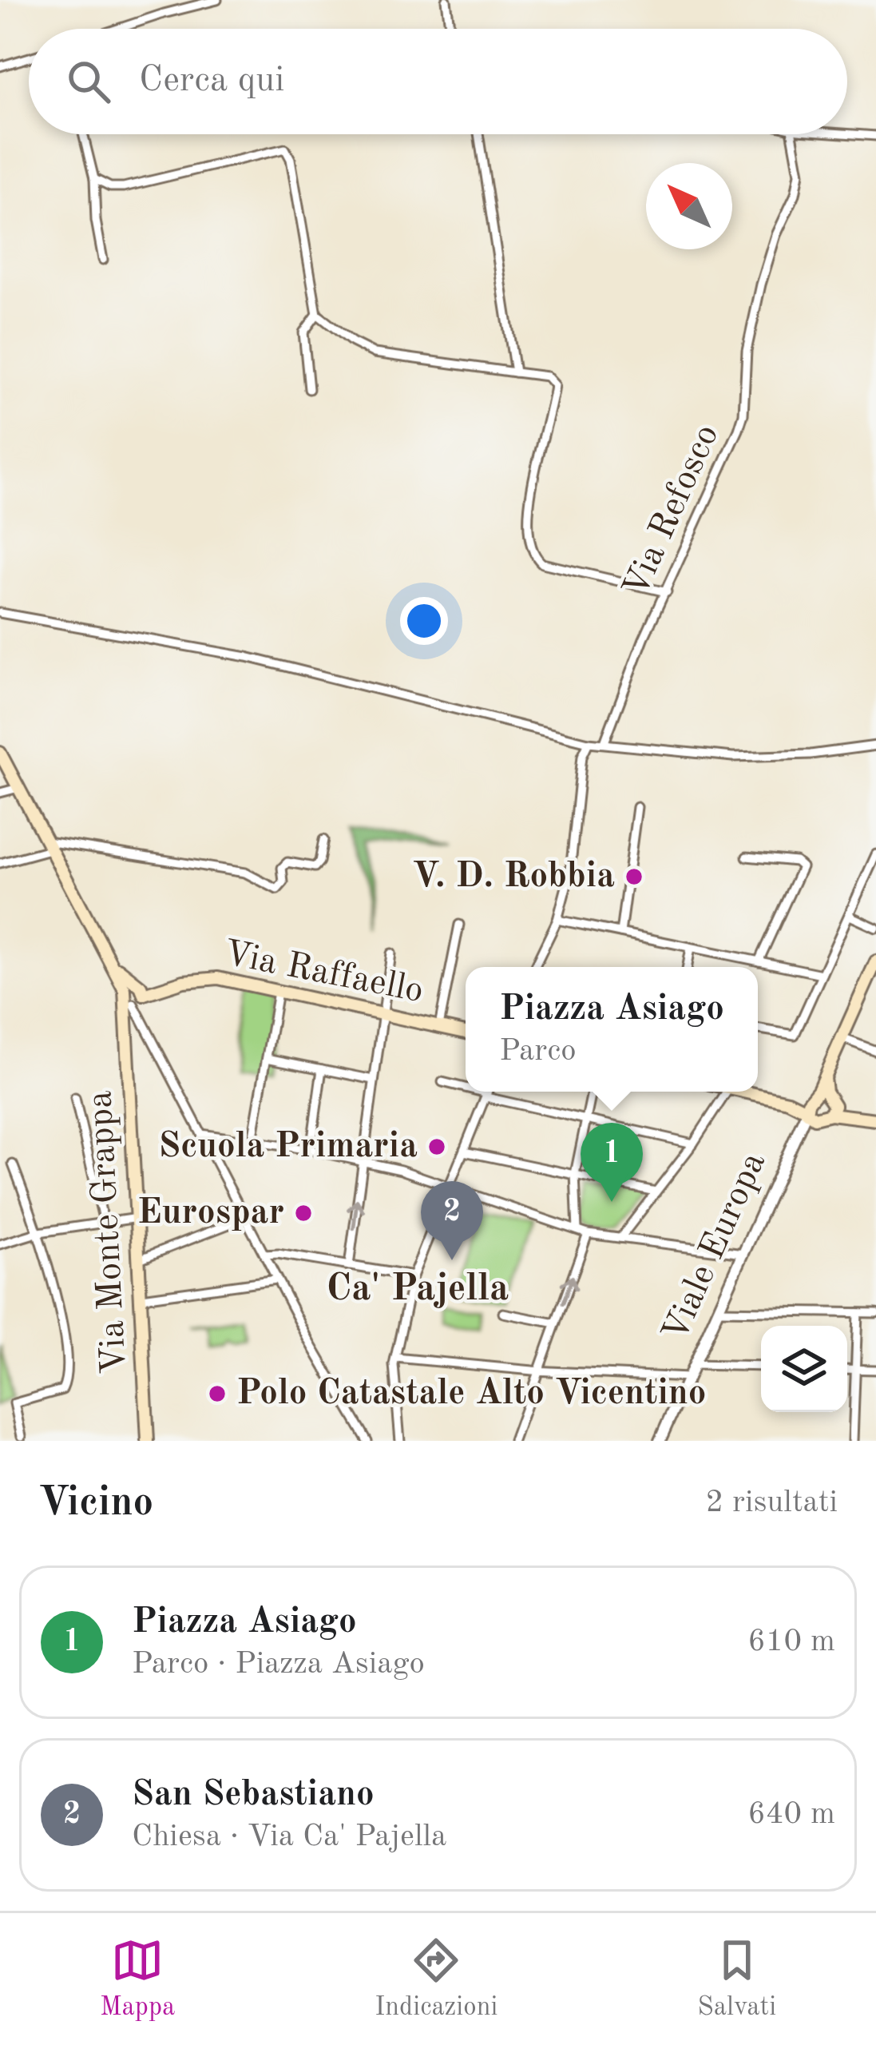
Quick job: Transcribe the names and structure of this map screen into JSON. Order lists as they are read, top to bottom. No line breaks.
{"streets":{"main road":["Via Raffaello","Via Monte Grappa","Viale Europa"],"street":["Via Refosco"]},"crossings":[["Via Raffaello","Via Monte Grappa"]],"districts":["Ca' Pajella"],"places":["V. D. Robbia","Scuola Primaria","Eurospar","Polo Catastale Alto Vicentino"],"north":"top left","page":{"search":"Cerca qui","popup":["Piazza Asiago","Parco"],"pins":["1","2"],"heading":["Vicino","2 risultati"],"list":[{"mark":"1","name":"Piazza Asiago","note":"Parco · Piazza Asiago","value":"610 m"},{"mark":"2","name":"San Sebastiano","note":"Chiesa · Via Ca' Pajella","value":"640 m"}],"nav":["Mappa","Indicazioni","Salvati"]}}
